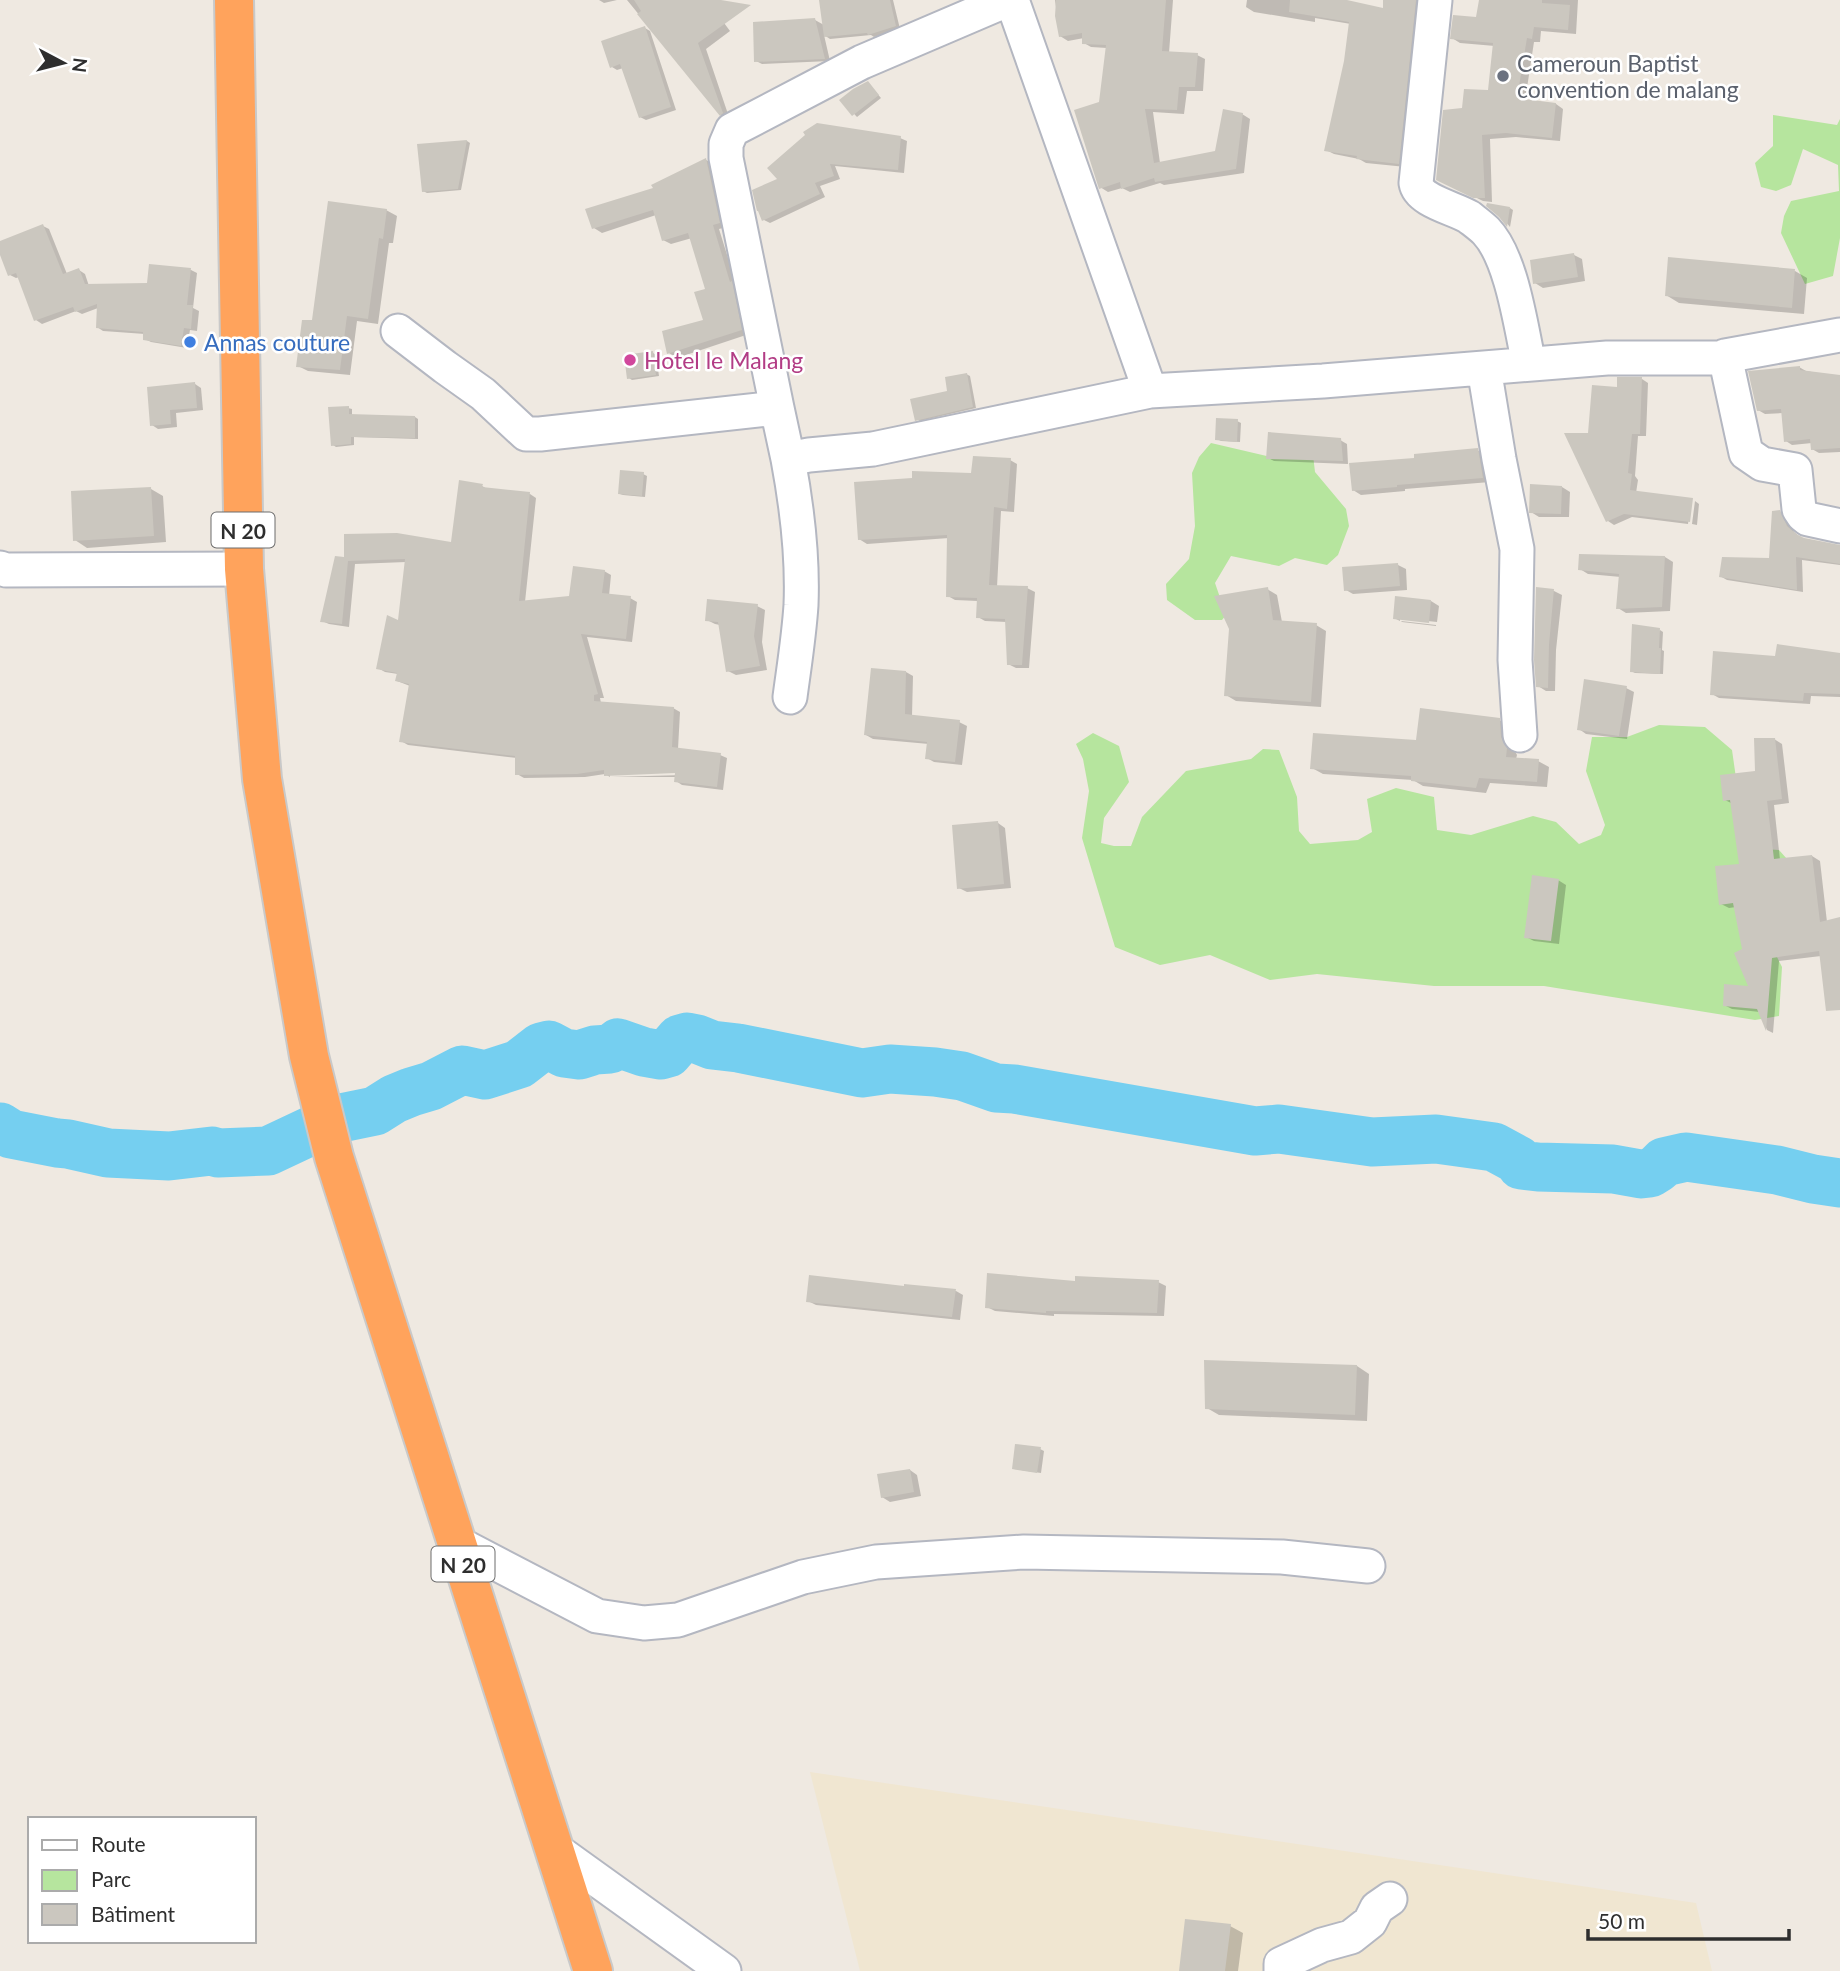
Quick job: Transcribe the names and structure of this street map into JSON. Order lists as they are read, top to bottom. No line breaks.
{"streets":{"highway":["N 20"]},"places":["Cameroun Baptist convention de malang","Annas couture","Hotel le Malang"],"legend":["Route","Parc","Bâtiment"],"scale_bar":"50 m","north":"right"}
